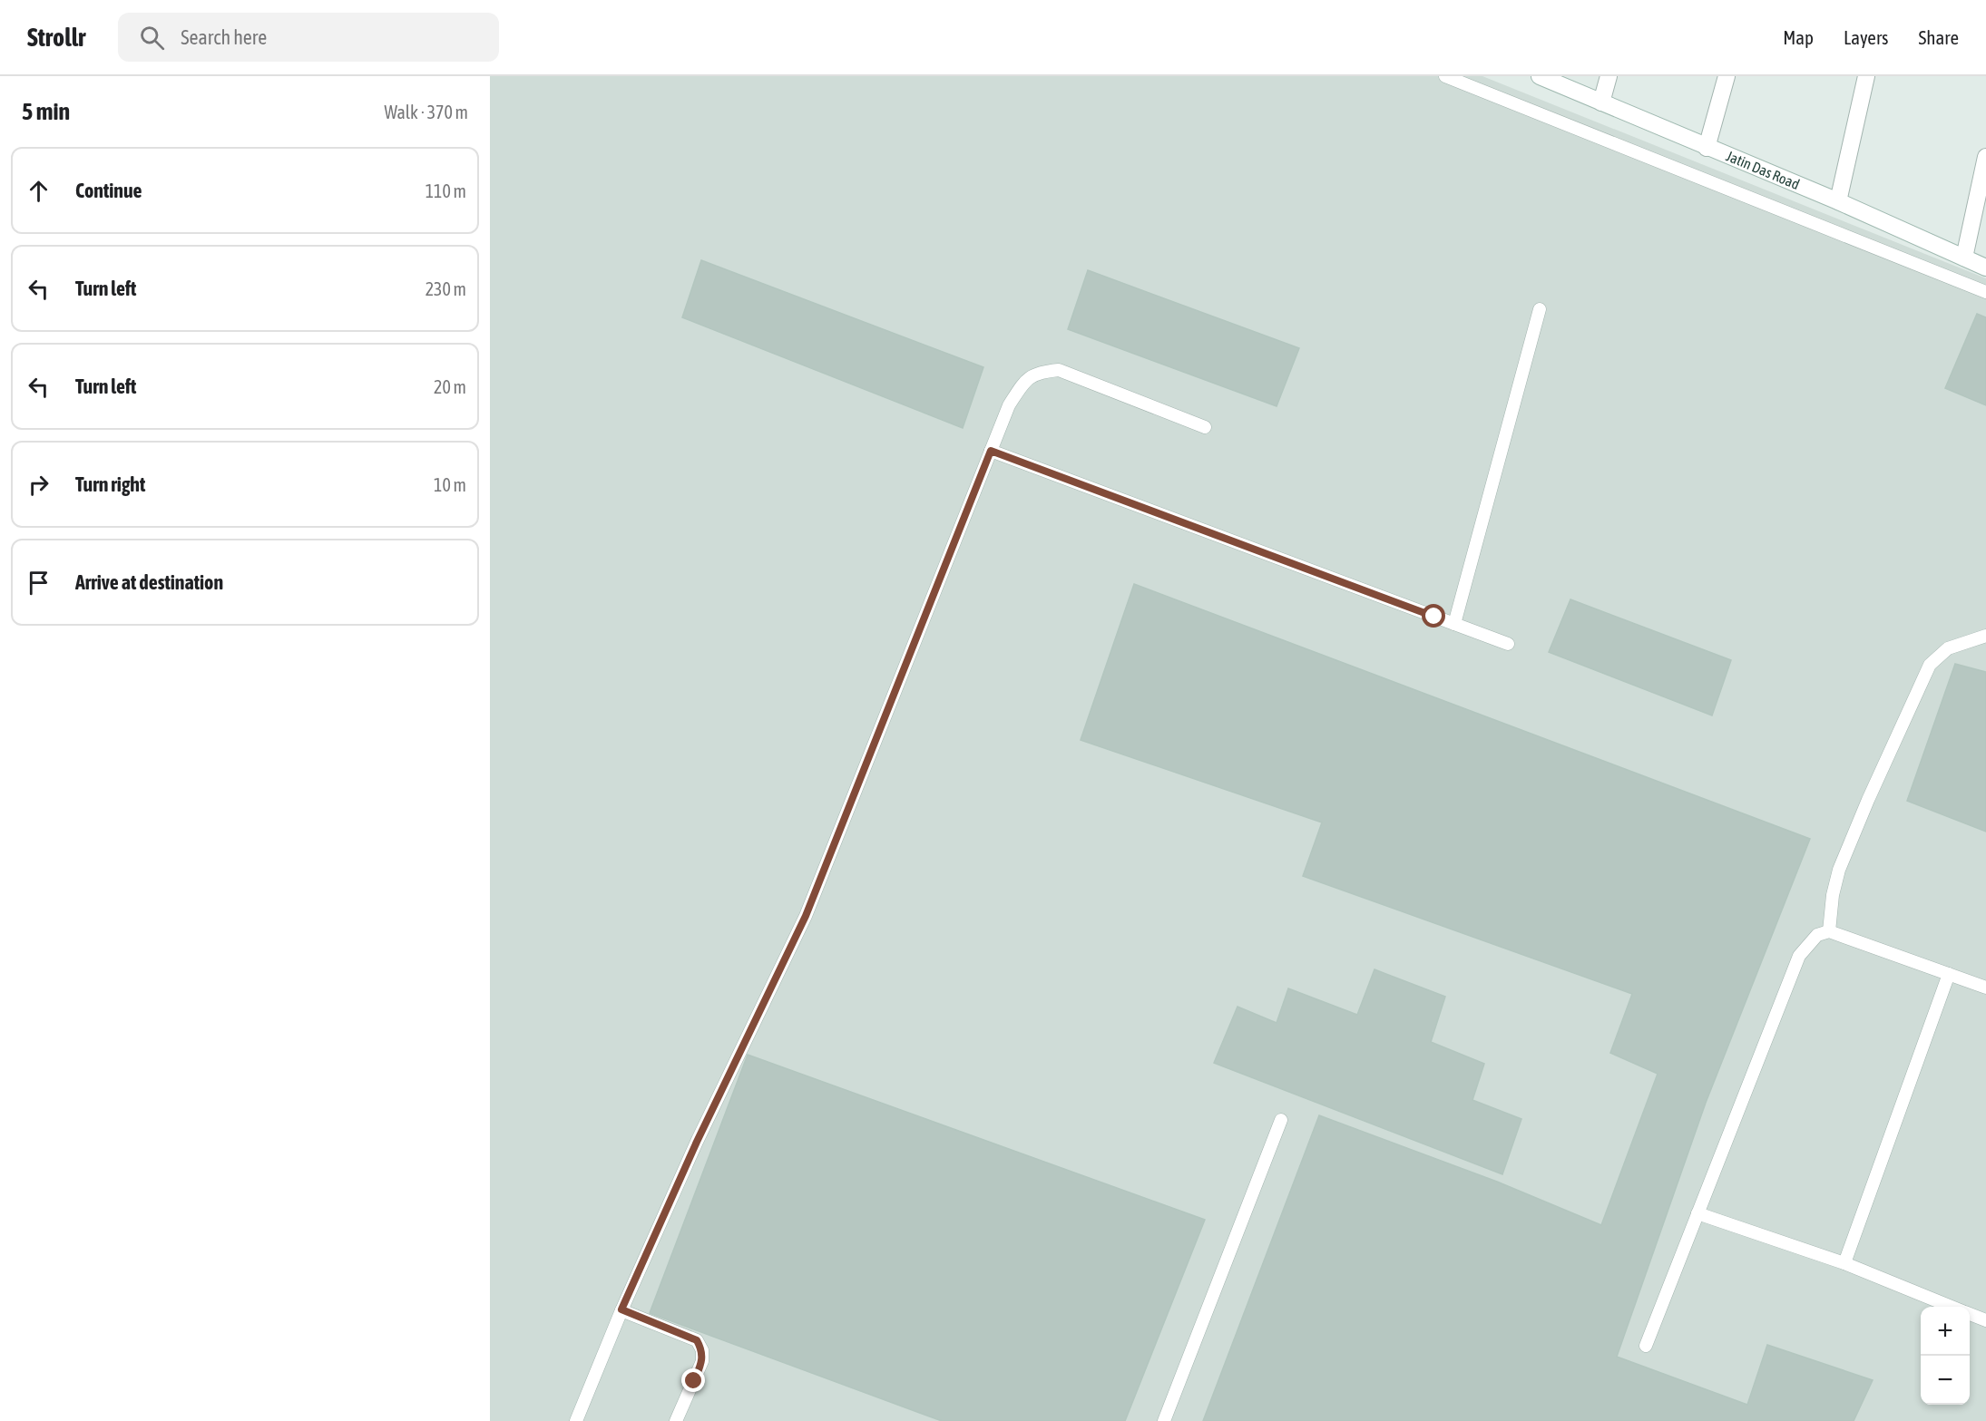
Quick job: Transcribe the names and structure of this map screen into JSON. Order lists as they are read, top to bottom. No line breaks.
{"streets":{"street":["Jatin Das Road"]},"page":{"header":"Strollr","search":"Search here","nav":["Map","Layers","Share"],"heading":["5 min","Walk · 370 m"],"list":[["Continue","110 m"],["Turn left","230 m"],["Turn left","20 m"],["Turn right","10 m"],"Arrive at destination"],"map_buttons":["+","−"]}}
